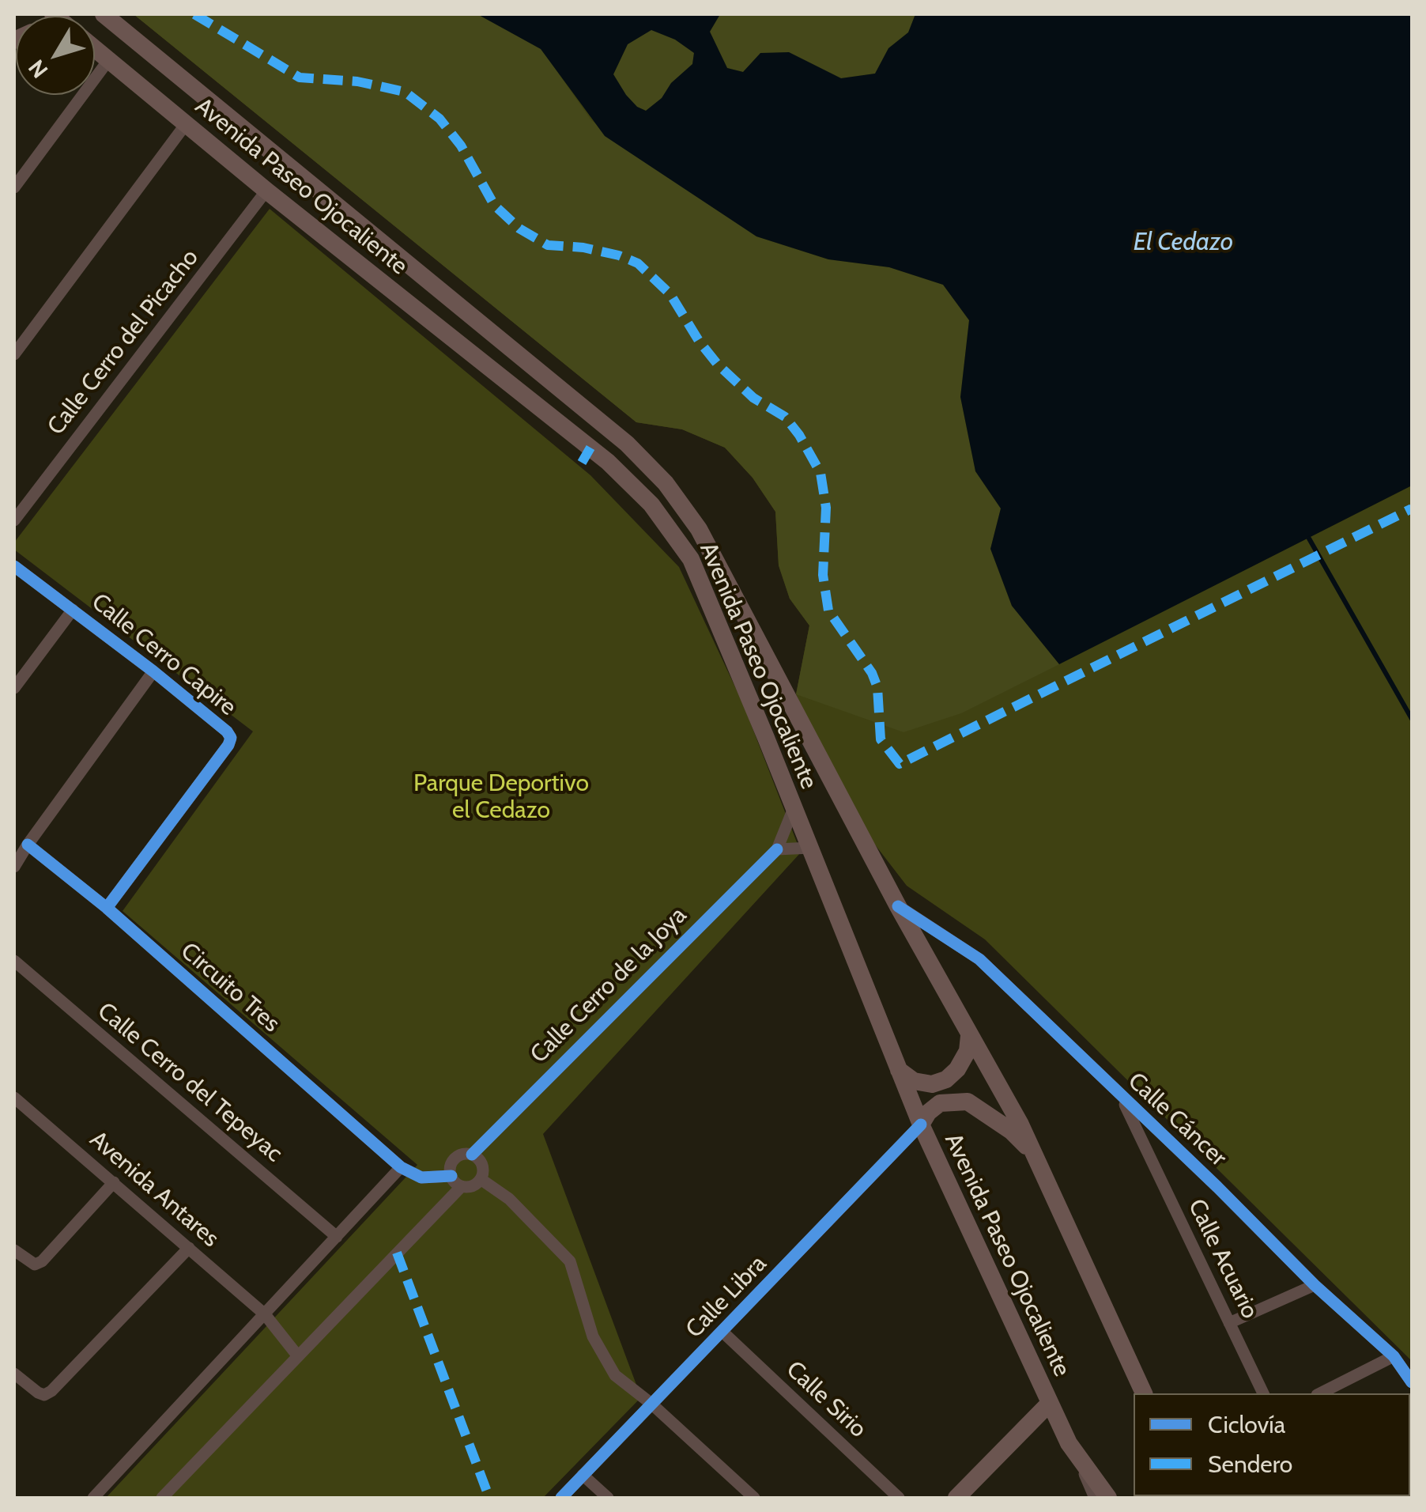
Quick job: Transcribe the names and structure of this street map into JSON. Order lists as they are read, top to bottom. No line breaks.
{"streets":{"main road":["Avenida Paseo Ojocaliente"],"street":["Calle Cerro del Picacho","Calle Cerro Capire","Calle Cerro de la Joya","Circuito Tres","Calle Cerro del Tepeyac","Calle Cáncer","Avenida Antares","Calle Acuario","Calle Libra","Calle Sirio"]},"crossings":[["Avenida Paseo Ojocaliente","Calle Cerro del Picacho"],["Avenida Paseo Ojocaliente","Calle Cáncer"],["Avenida Paseo Ojocaliente","Calle Libra"],["Calle Cerro Capire","Circuito Tres"],["Calle Cáncer","Calle Acuario"],["Calle Libra","Calle Sirio"]],"water":["El Cedazo"],"parks":["Parque Deportivo el Cedazo"],"legend":["Ciclovía","Sendero"],"north":"bottom left"}
